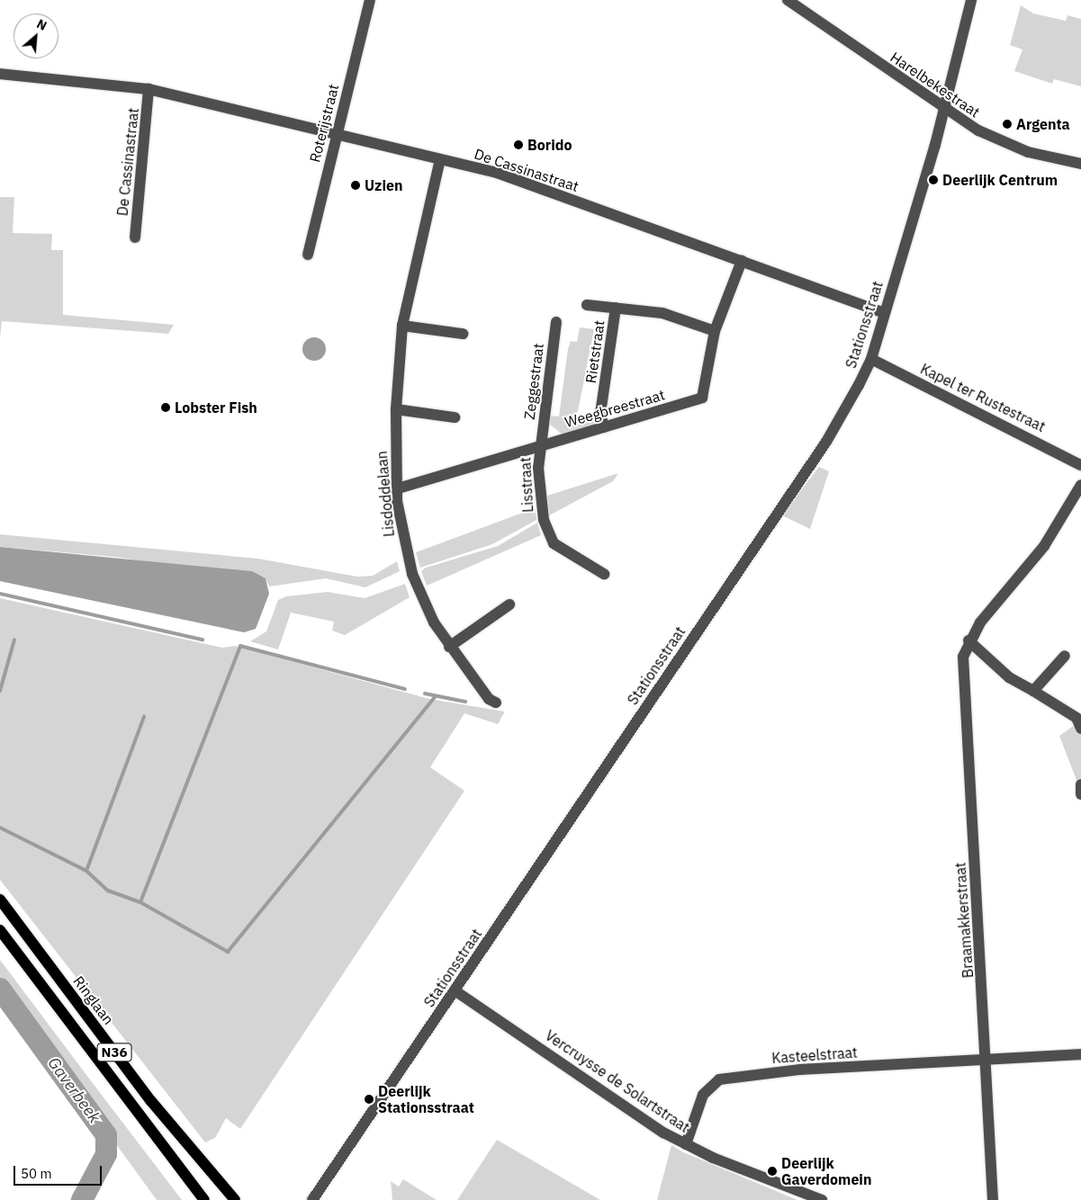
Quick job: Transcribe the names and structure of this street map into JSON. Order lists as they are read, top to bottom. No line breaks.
{"streets":{"main road":["Ringlaan","N36"],"street":["Harelbekestraat","Roterijstraat","De Cassinastraat","Stationsstraat","Rietstraat","Zeggestraat","Kapel ter Rustestraat","Weegbreestraat","Lisstraat","Lisdoddelaan","Braamakkerstraat","Kasteelstraat","Vercruysse de Solartstraat"]},"crossings":[["Harelbekestraat","Stationsstraat"],["Roterijstraat","De Cassinastraat"],["De Cassinastraat","Stationsstraat"],["De Cassinastraat","Weegbreestraat"],["De Cassinastraat","Lisdoddelaan"],["Stationsstraat","Kapel ter Rustestraat"],["Stationsstraat","Vercruysse de Solartstraat"],["Rietstraat","Weegbreestraat"],["Zeggestraat","Weegbreestraat"],["Zeggestraat","Lisstraat"],["Weegbreestraat","Lisstraat"],["Weegbreestraat","Lisdoddelaan"],["Braamakkerstraat","Kasteelstraat"],["Kasteelstraat","Vercruysse de Solartstraat"]],"water":["Gaverbeek"],"places":["Argenta","Borido","Deerlijk Centrum","Uzien","Lobster Fish","Deerlijk Stationsstraat","Deerlijk Gaverdomein"],"scale_bar":"50 m","north":"top right"}
